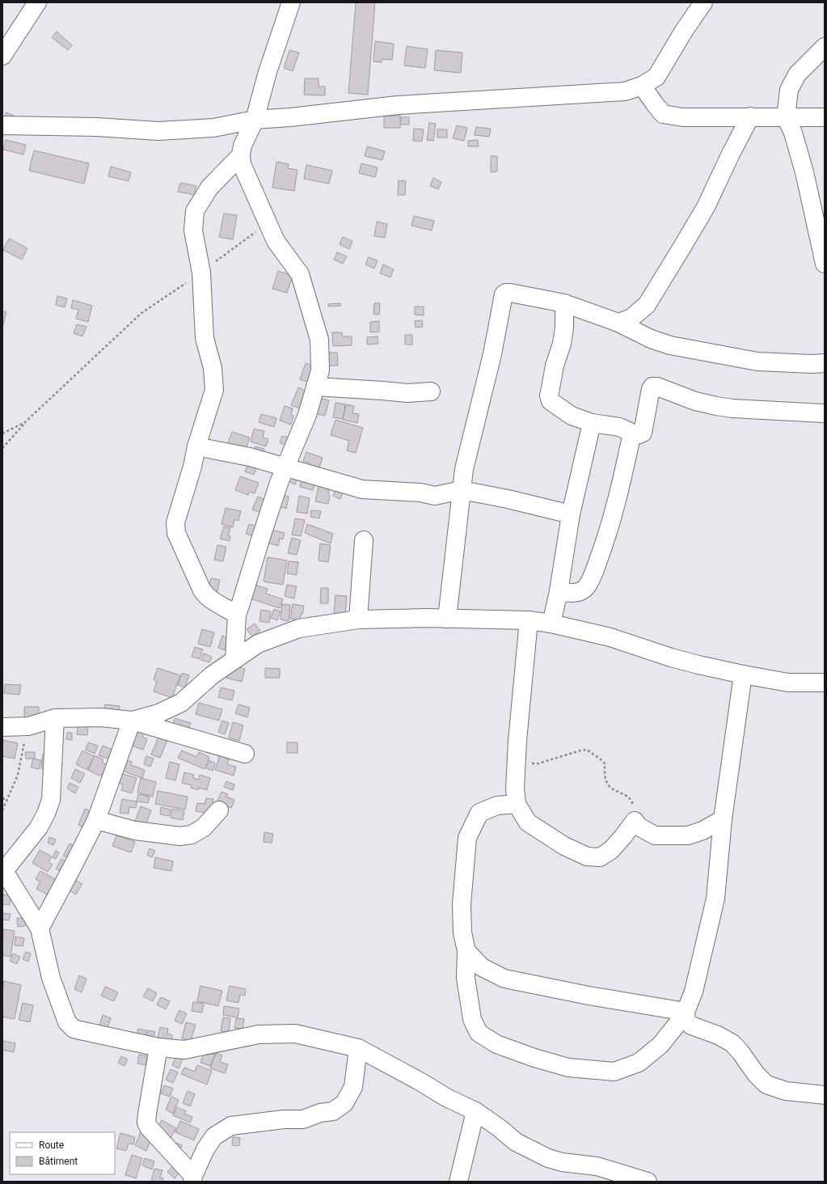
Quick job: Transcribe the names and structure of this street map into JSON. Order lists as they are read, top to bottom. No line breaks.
{"legend":["Route","Bâtiment"]}
